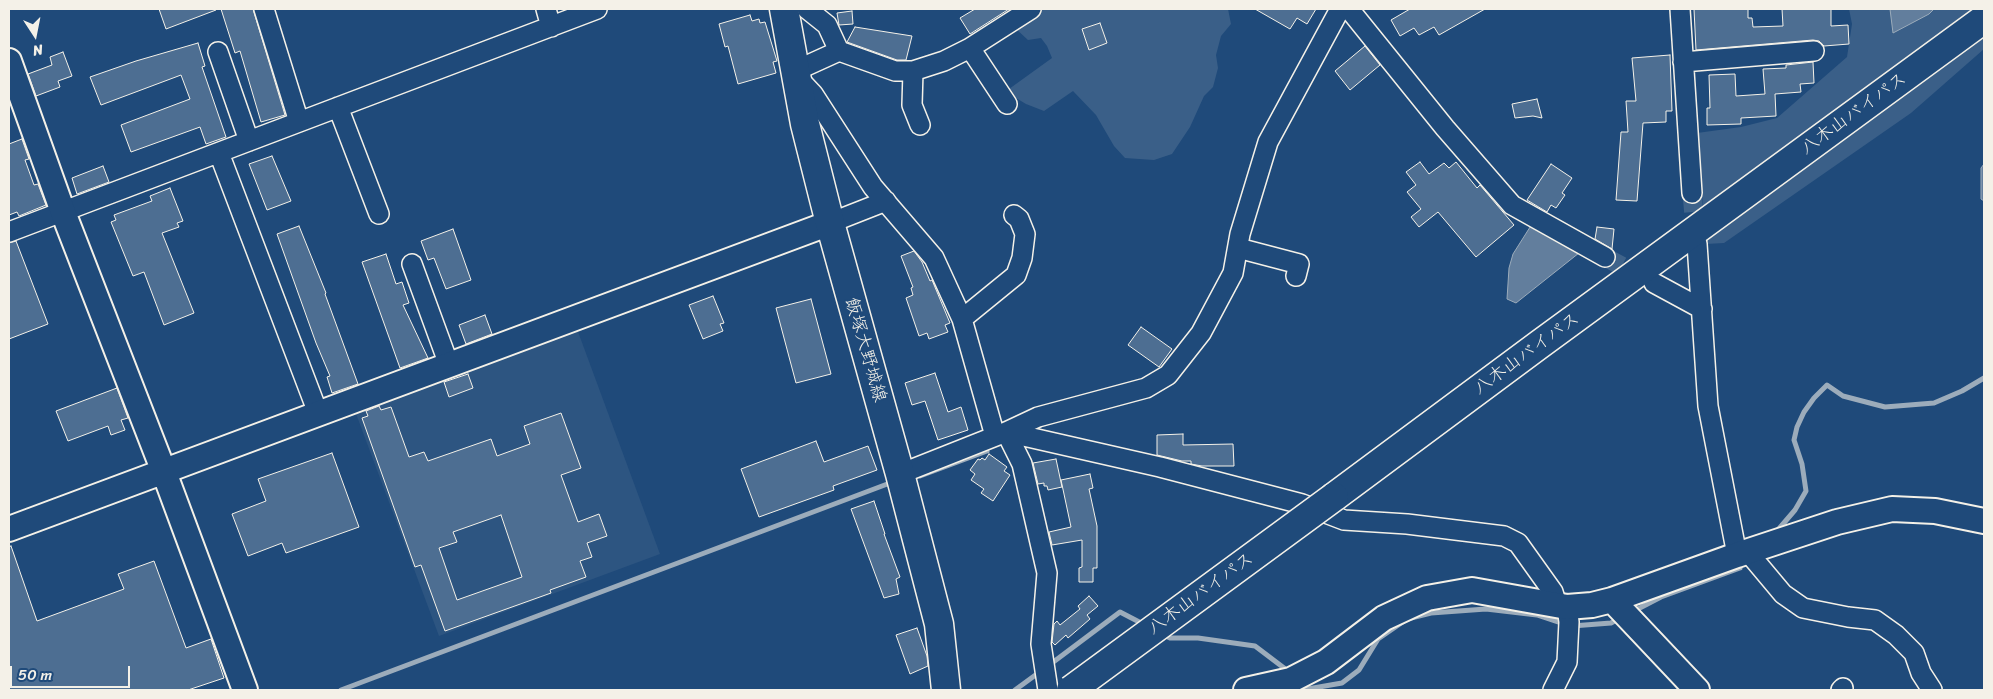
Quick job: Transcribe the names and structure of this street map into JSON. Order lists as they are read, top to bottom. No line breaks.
{"streets":{"main road":["八木山バイパス","飯塚大野城線"]},"scale_bar":"50 m","north":"bottom"}
